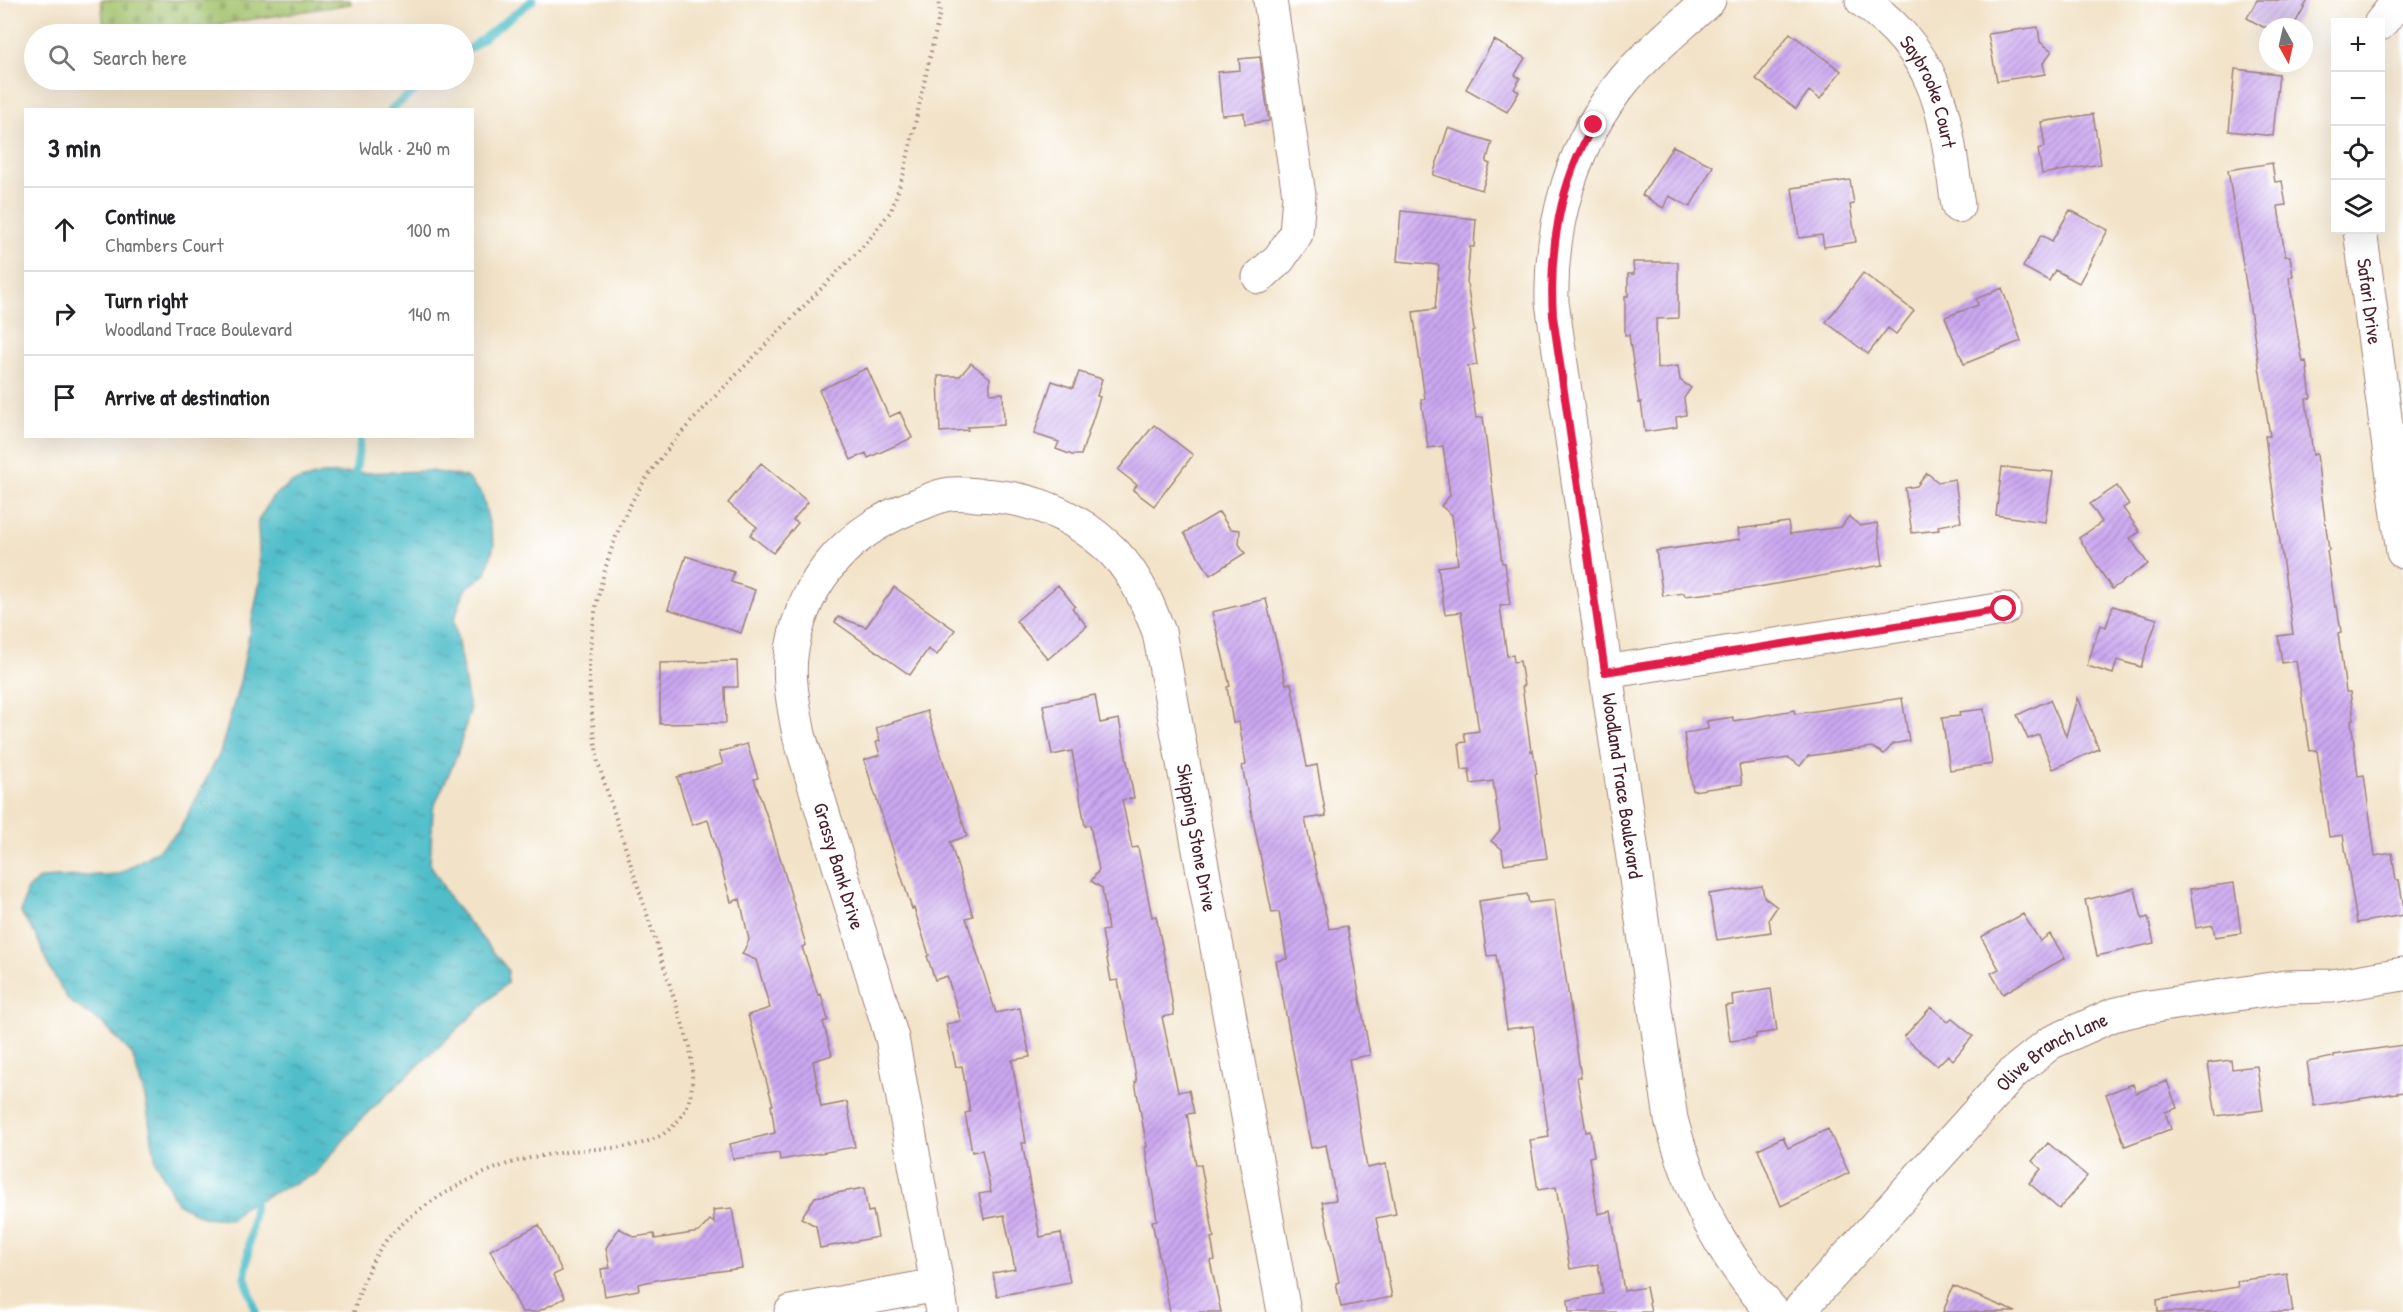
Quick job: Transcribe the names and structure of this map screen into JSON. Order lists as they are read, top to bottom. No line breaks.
{"streets":{"street":["Saybrooke Court","Safari Drive","Woodland Trace Boulevard","Skipping Stone Drive","Grassy Bank Drive","Olive Branch Lane"]},"crossings":[["Skipping Stone Drive","Grassy Bank Drive"]],"north":"bottom","page":{"map_buttons":["+","−"],"search":"Search here","heading":["3 min","Walk · 240 m"],"list":[["Continue","Chambers Court","100 m"],["Turn right","Woodland Trace Boulevard","140 m"],"Arrive at destination"]}}
